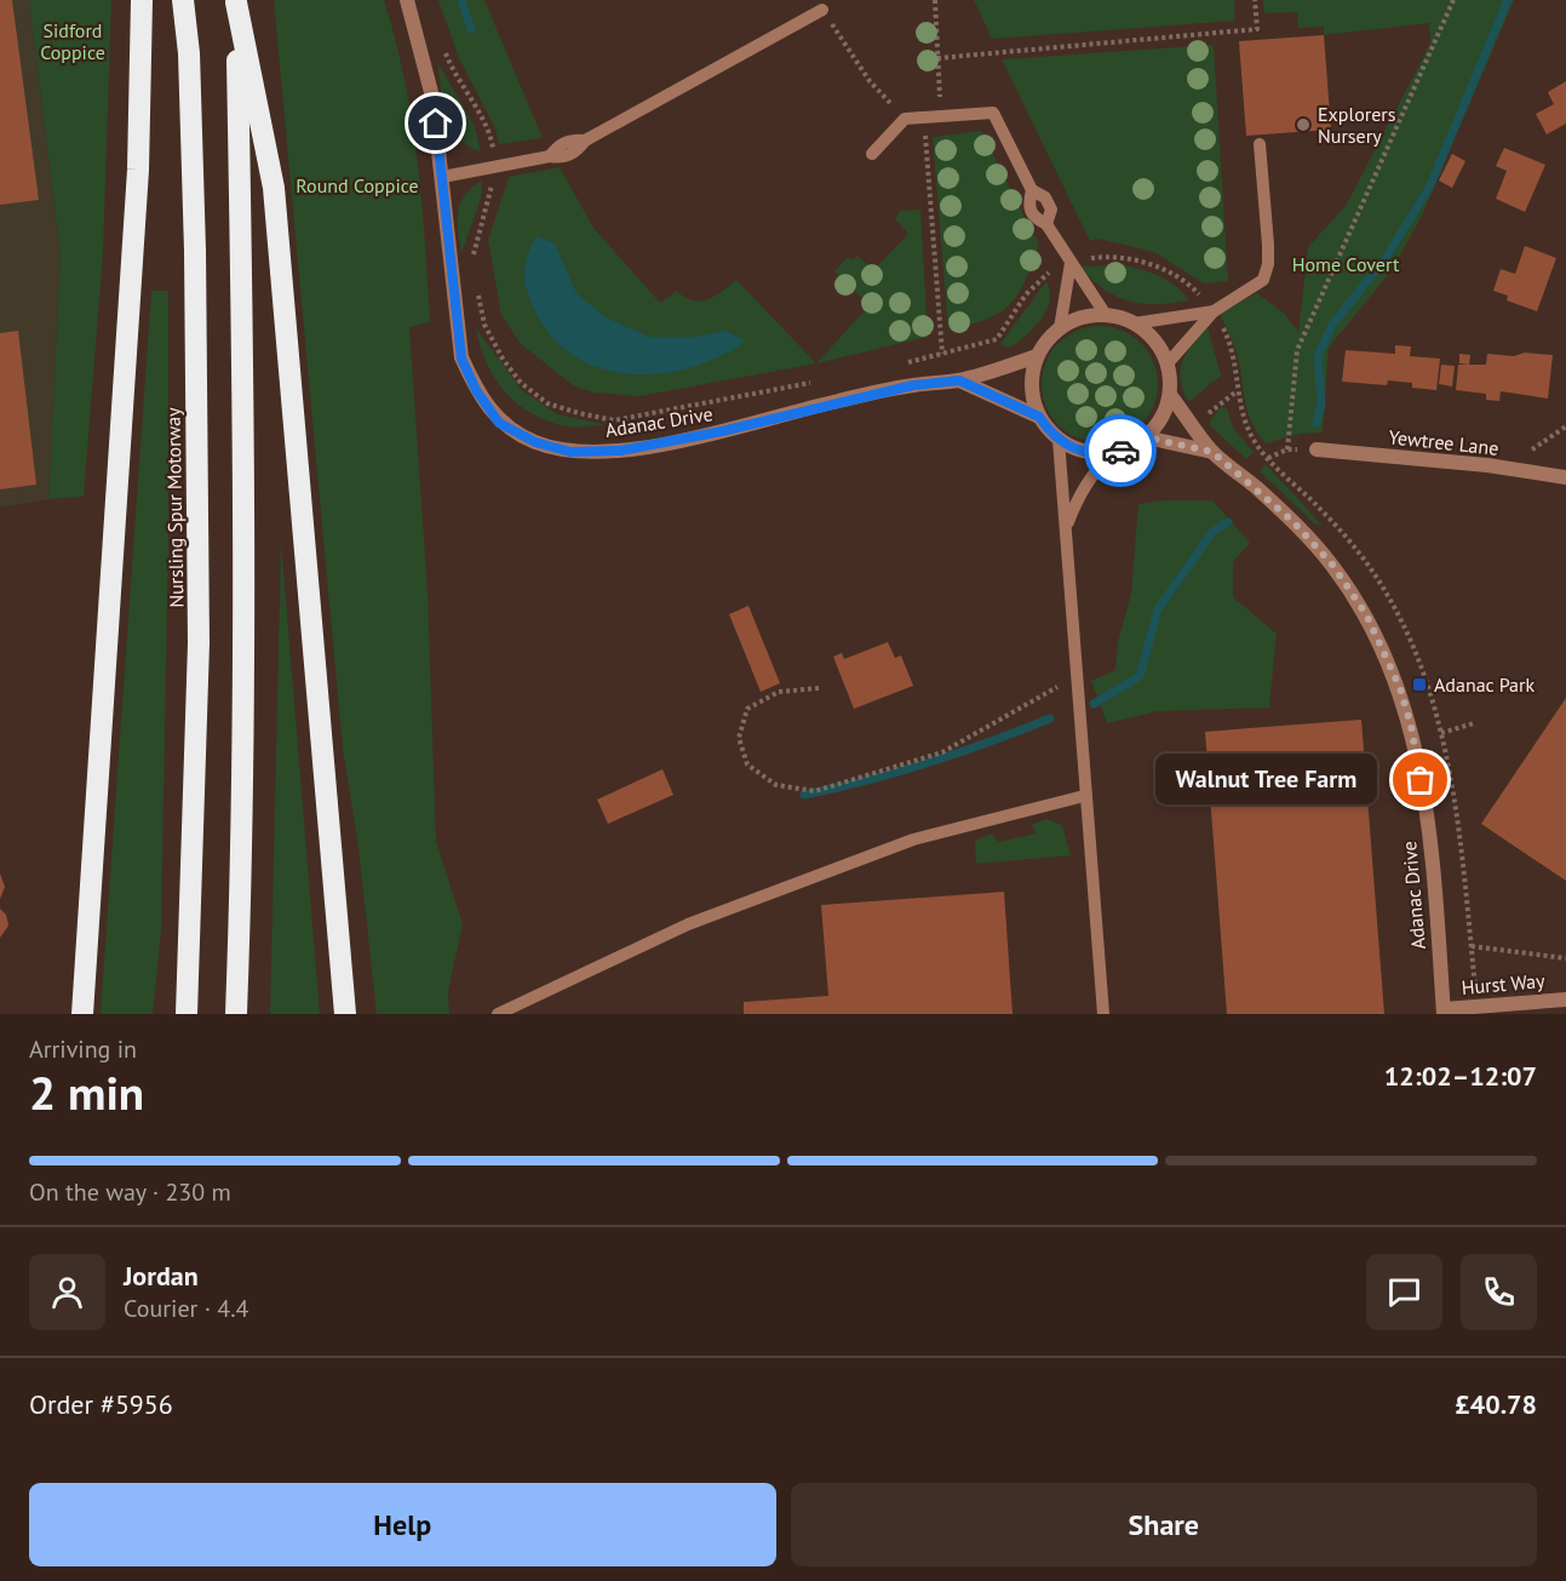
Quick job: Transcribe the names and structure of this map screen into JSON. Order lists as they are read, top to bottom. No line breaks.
{"streets":{"highway":["Nursling Spur Motorway"],"street":["Adanac Drive","Yewtree Lane","Hurst Way"]},"crossings":[["Adanac Drive","Hurst Way"]],"parks":["Sidford Coppice","Round Coppice","Home Covert"],"places":{"other":["Explorers Nursery","Walnut Tree Farm"],"transit":["Adanac Park"]},"page":{"bubble":"Walnut Tree Farm","heading":["2 min","Arriving in","12:02–12:07"],"panel":["Jordan","Courier · 4.4","Order #5956","£40.78"],"bar":"On the way · 230 m","buttons":["Help","Share"]}}
